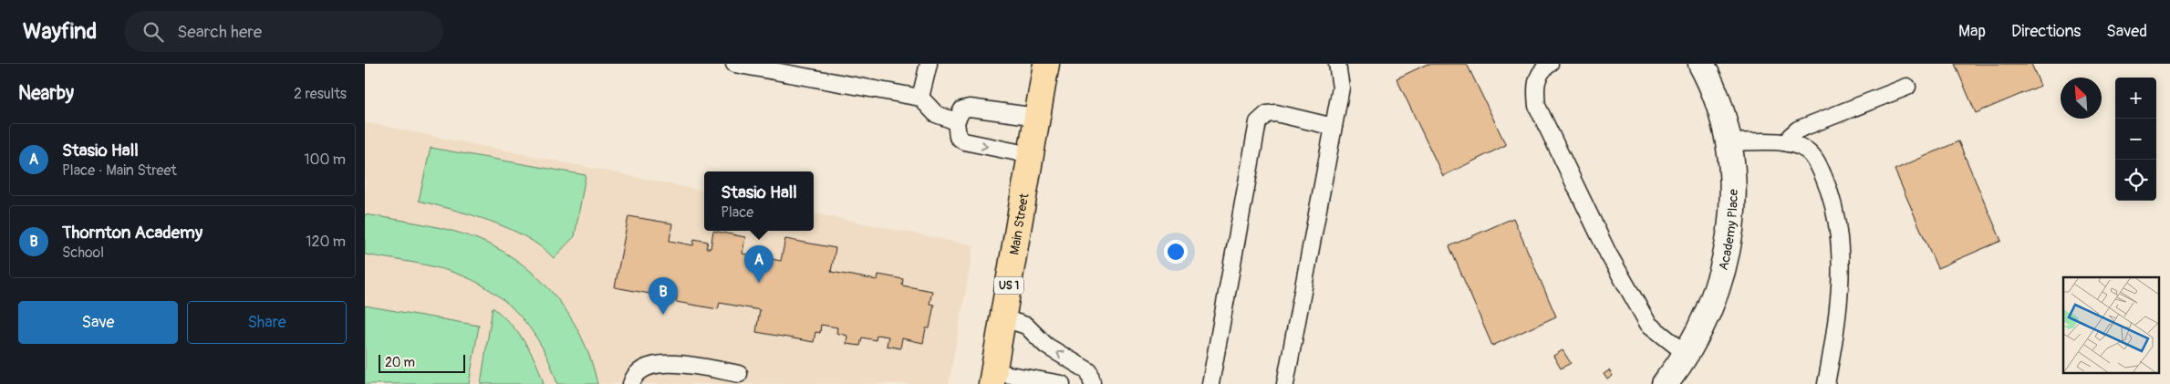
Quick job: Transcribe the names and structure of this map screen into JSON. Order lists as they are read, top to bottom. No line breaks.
{"streets":{"main road":["Main Street","US 1"],"street":["Academy Place"]},"scale_bar":"20 m","north":"top left","page":{"header":"Wayfind","search":"Search here","nav":["Map","Directions","Saved"],"heading":["Nearby","2 results"],"map_buttons":["+","−"],"list":[{"mark":"A","name":"Stasio Hall","note":"Place · Main Street","value":"100 m"},{"mark":"B","name":"Thornton Academy","note":"School","value":"120 m"}],"popup":["Stasio Hall","Place"],"pins":["A","B"],"buttons":["Save","Share"],"scale":"20 m"}}
